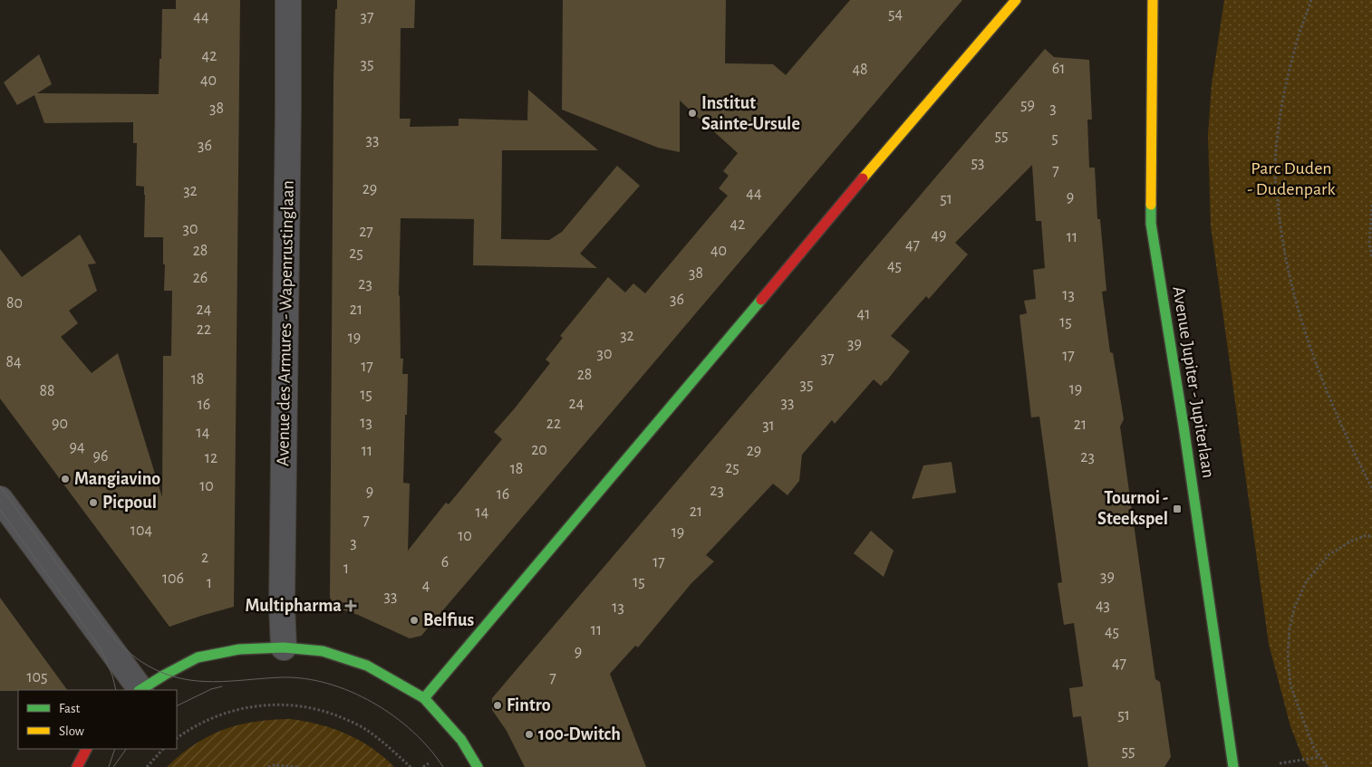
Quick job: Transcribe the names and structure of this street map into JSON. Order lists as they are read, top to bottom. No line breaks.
{"streets":{"street":["Avenue des Armures - Wapenrustinglaan","Avenue Jupiter - Jupiterlaan"]},"parks":["Parc Duden - Dudenpark"],"places":{"other":["Institut Sainte-Ursule","Mangiavino","Picpoul","Belfius","Fintro","100-Dwitch"],"transit":["Tournoi - Steekspel"],"health":["Multipharma"]},"house_numbers":["54","44","37","42","35","61","48","40","59","38","3","55","5","33","36","53","7","29","32","44","9","51","42","30","27","49","11","47","28","40","25","45","38","26","23","13","36","80","24","21","41","15","22","32","19","39","30","17","37","84","17","28","18","35","19","88","15","33","24","16","13","90","22","21","31","14","94","20","11","29","96","23","12","25","18","10","23","9","16","21","14","7","104","19","10","3","2","6","17","1","39","106","15","1","4","33","43","13","11","45","9","47","105","7","51","55"],"legend":["Fast","Slow"]}
